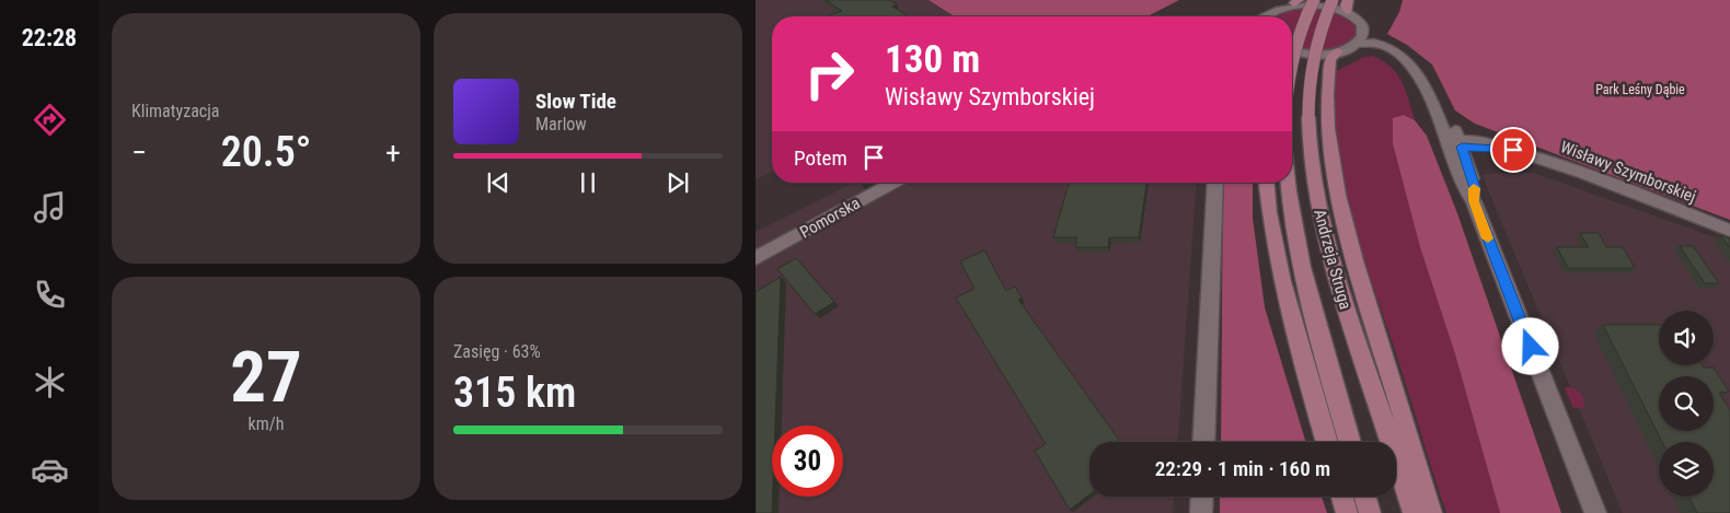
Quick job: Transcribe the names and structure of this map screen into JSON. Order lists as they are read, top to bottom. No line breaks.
{"streets":{"main road":["Andrzeja Struga"],"street":["Wisławy Szymborskiej","Pomorska"]},"parks":["Park Leśny Dąbie"],"page":{"tabs":"22:28","tile":["Klimatyzacja",["27","km/h"],["Zasięg · 63%","315 km"]],"turn":["130 m","Wisławy Szymborskiej"],"song":["Slow Tide","Marlow"],"heat":["−","20.5°","+"],"then":"Potem","limit":"30","trip":"22:29 · 1 min · 160 m"}}
